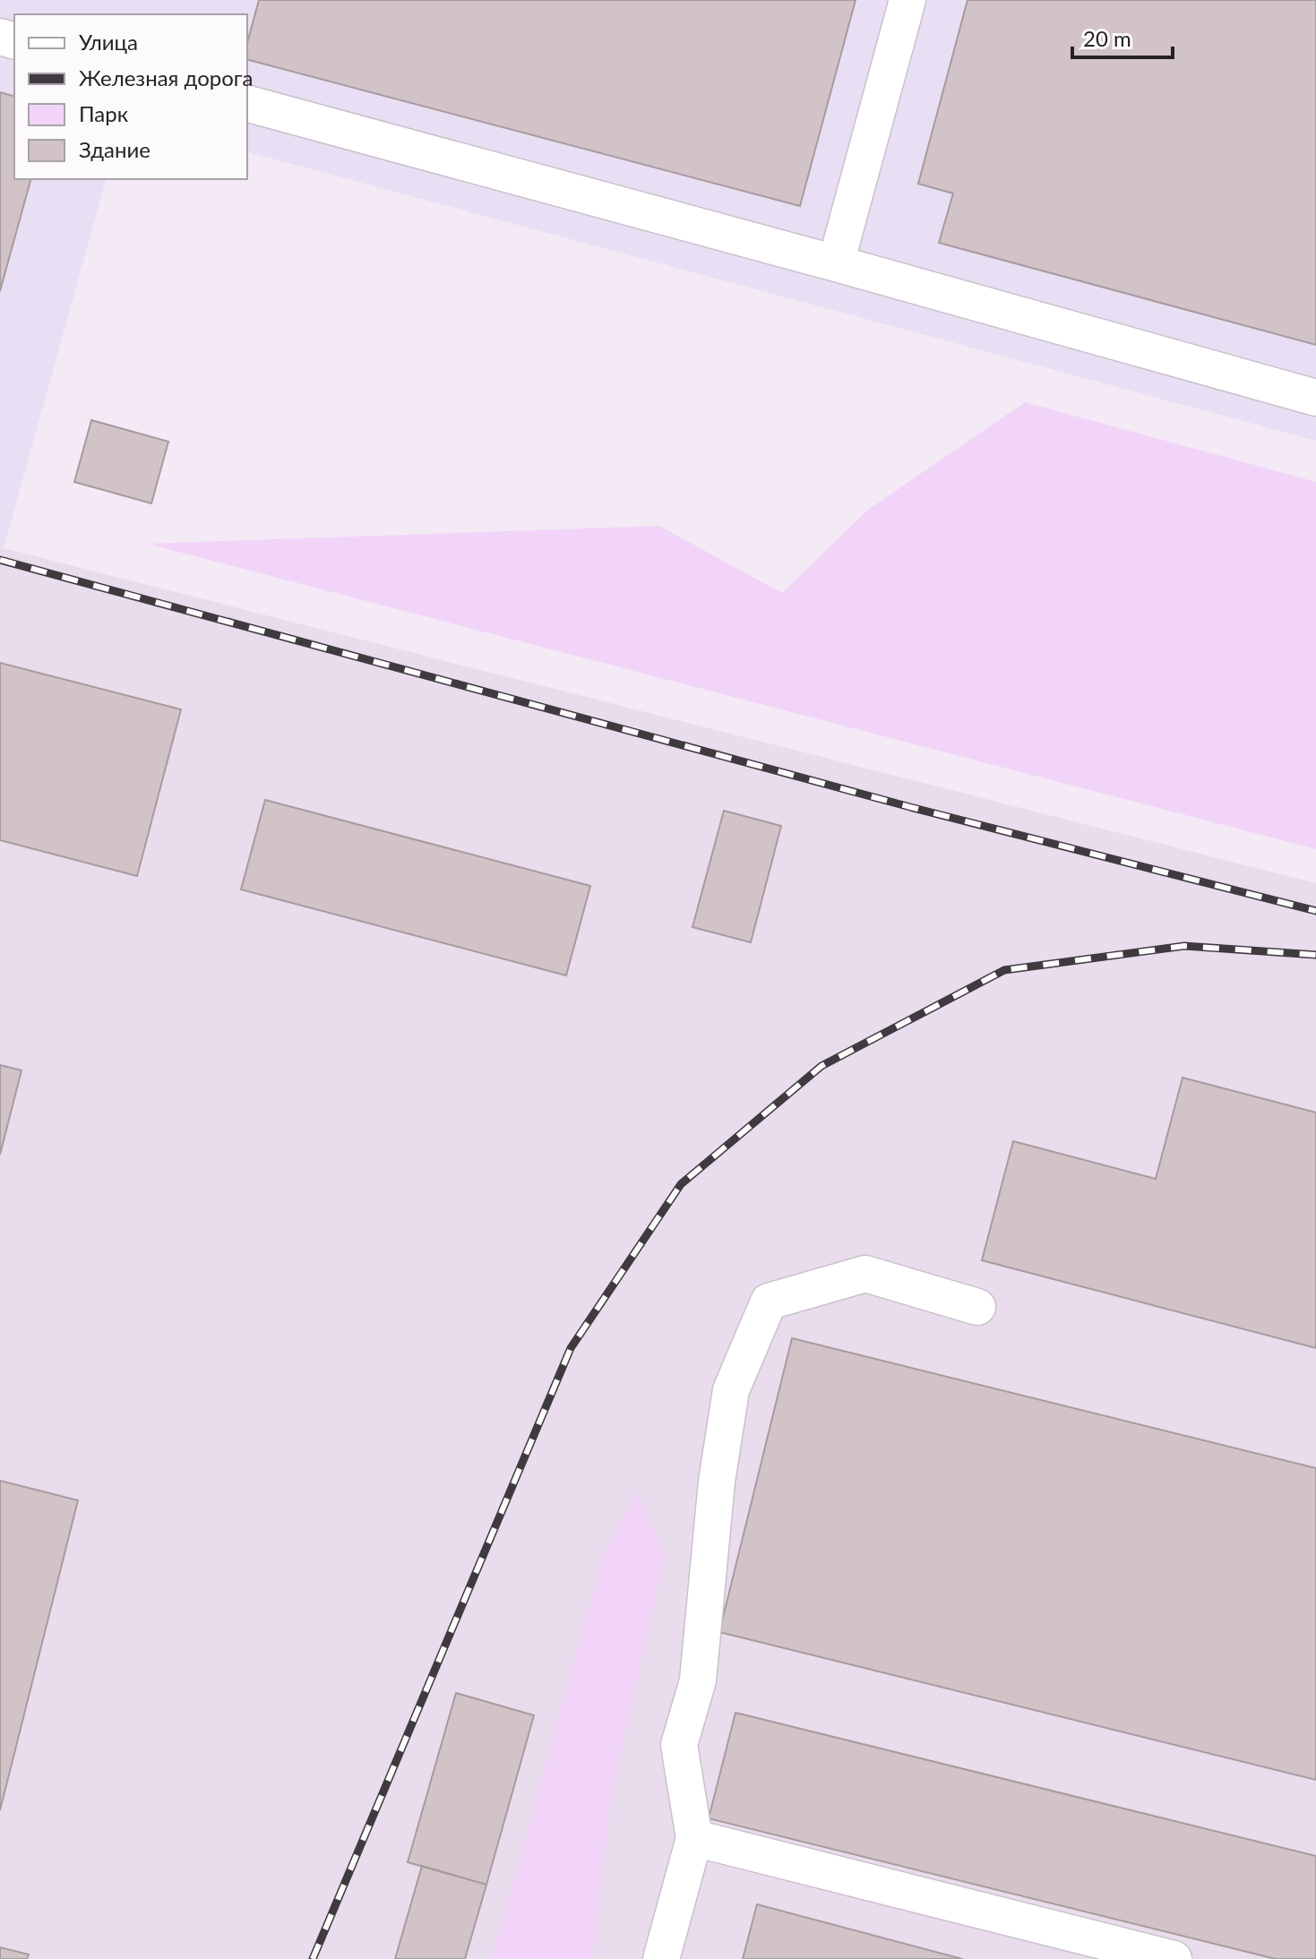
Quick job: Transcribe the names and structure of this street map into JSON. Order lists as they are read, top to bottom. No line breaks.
{"legend":["Улица","Железная дорога","Парк","Здание"],"scale_bar":"20 m"}
